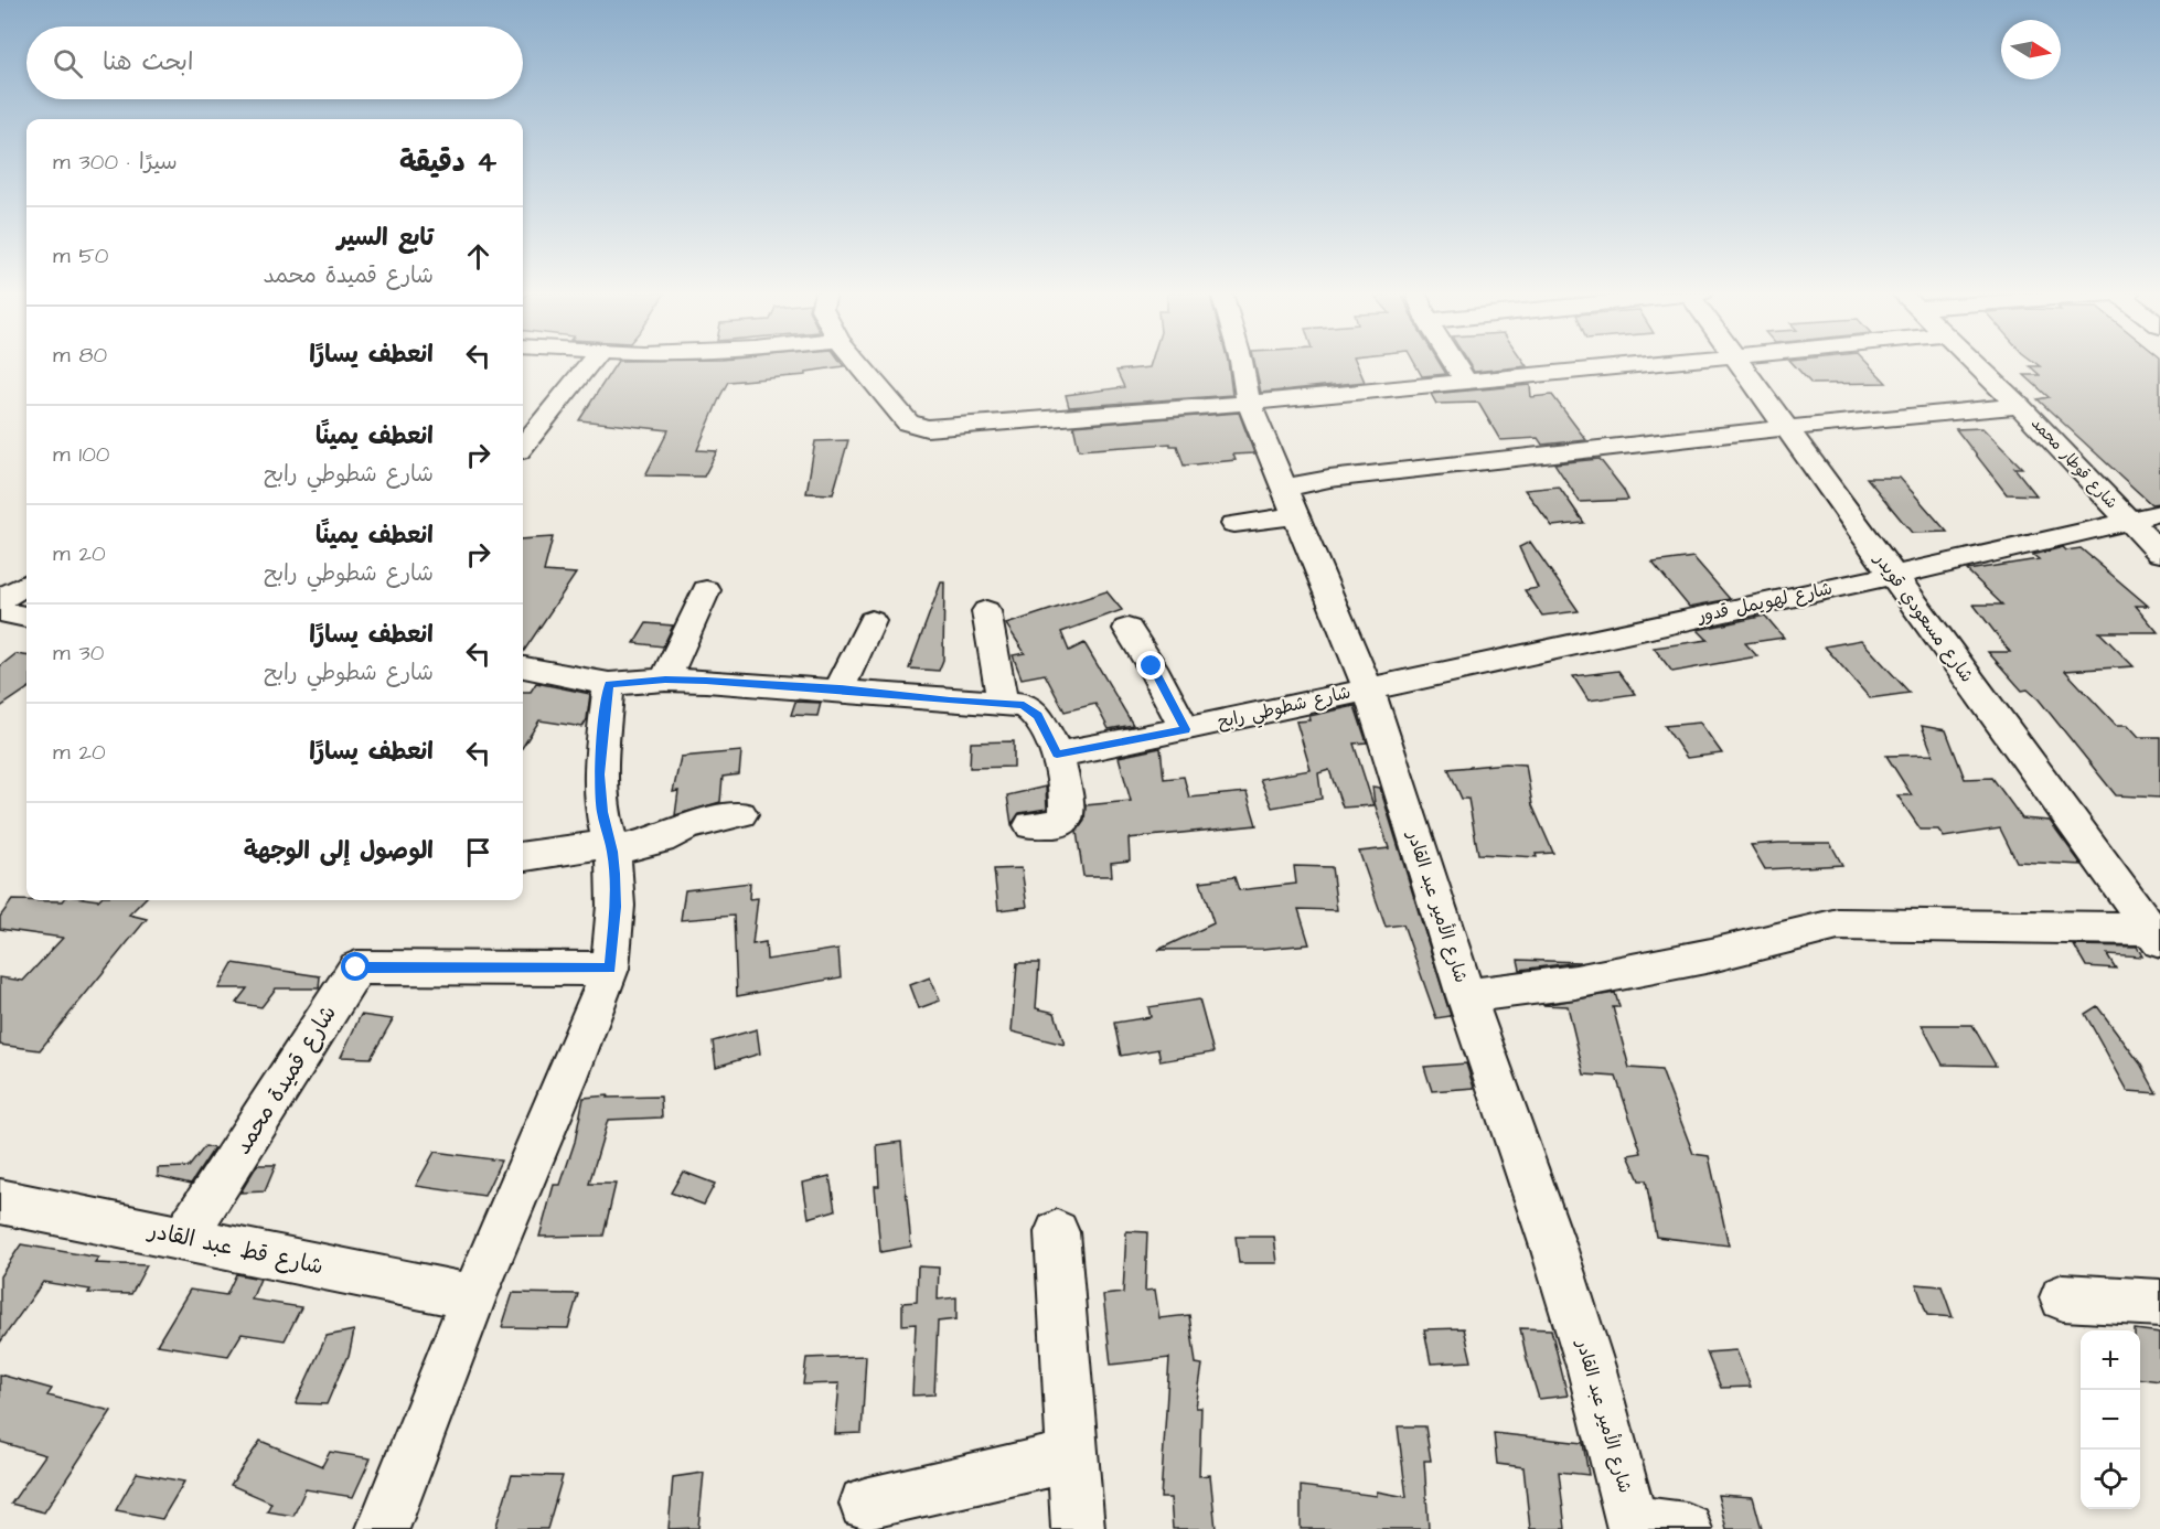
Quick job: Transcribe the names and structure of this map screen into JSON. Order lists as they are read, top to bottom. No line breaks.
{"streets":{"street":["شارع قوطار محمد","شارع لهويمل قدور","شارع مسعودي قويدر","شارع شطوطي رابح","شارع الأمير عبد القادر","شارع قميدة محمد","شارع قط عبد القادر"]},"crossings":[["شارع قوطار محمد","شارع لهويمل قدور"],["شارع لهويمل قدور","شارع مسعودي قويدر"],["شارع لهويمل قدور","شارع شطوطي رابح"],["شارع لهويمل قدور","شارع الأمير عبد القادر"],["شارع شطوطي رابح","شارع الأمير عبد القادر"],["شارع قميدة محمد","شارع قط عبد القادر"]],"north":"right","page":{"search":"ابحث هنا","heading":["4 دقيقة","سيرًا · 300 m"],"list":[["تابع السير","شارع قميدة محمد","50 m"],["انعطف يسارًا","80 m"],["انعطف يمينًا","شارع شطوطي رابح","100 m"],["انعطف يمينًا","شارع شطوطي رابح","20 m"],["انعطف يسارًا","شارع شطوطي رابح","30 m"],["انعطف يسارًا","20 m"],"الوصول إلى الوجهة"],"map_buttons":["+","−"]}}
